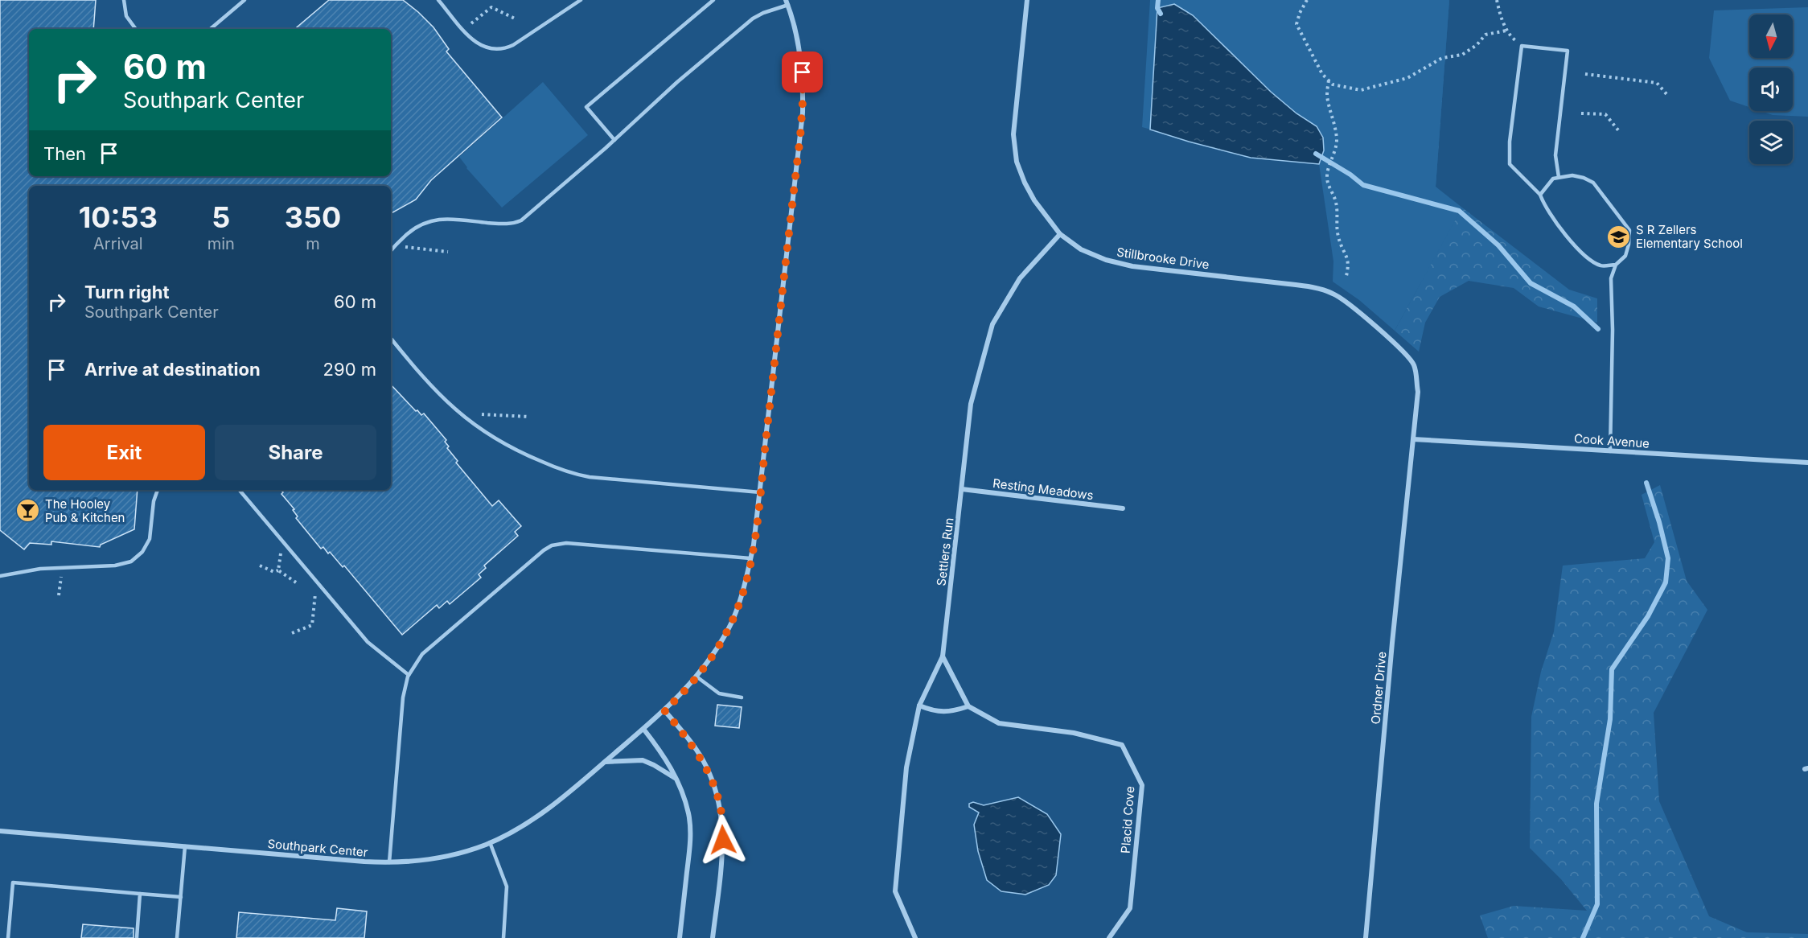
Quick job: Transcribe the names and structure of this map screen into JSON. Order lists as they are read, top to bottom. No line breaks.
{"streets":{"street":["Stillbrooke Drive","Cook Avenue","Resting Meadows","Settlers Run","Ordner Drive","Placid Cove","Southpark Center"]},"crossings":[["Stillbrooke Drive","Cook Avenue"],["Stillbrooke Drive","Settlers Run"],["Stillbrooke Drive","Ordner Drive"],["Cook Avenue","Ordner Drive"],["Resting Meadows","Settlers Run"]],"places":{"school or university":["S R Zellers Elementary School"],"bar":["The Hooley Pub & Kitchen"]},"north":"bottom","page":{"turn":["60 m","Southpark Center"],"then":"Then","eta":["10:53","Arrival","5","min","350","m"],"list":[{"name":"Turn right","note":"Southpark Center","value":"60 m"},{"name":"Arrive at destination","value":"290 m"}],"buttons":["Exit","Share"]}}
